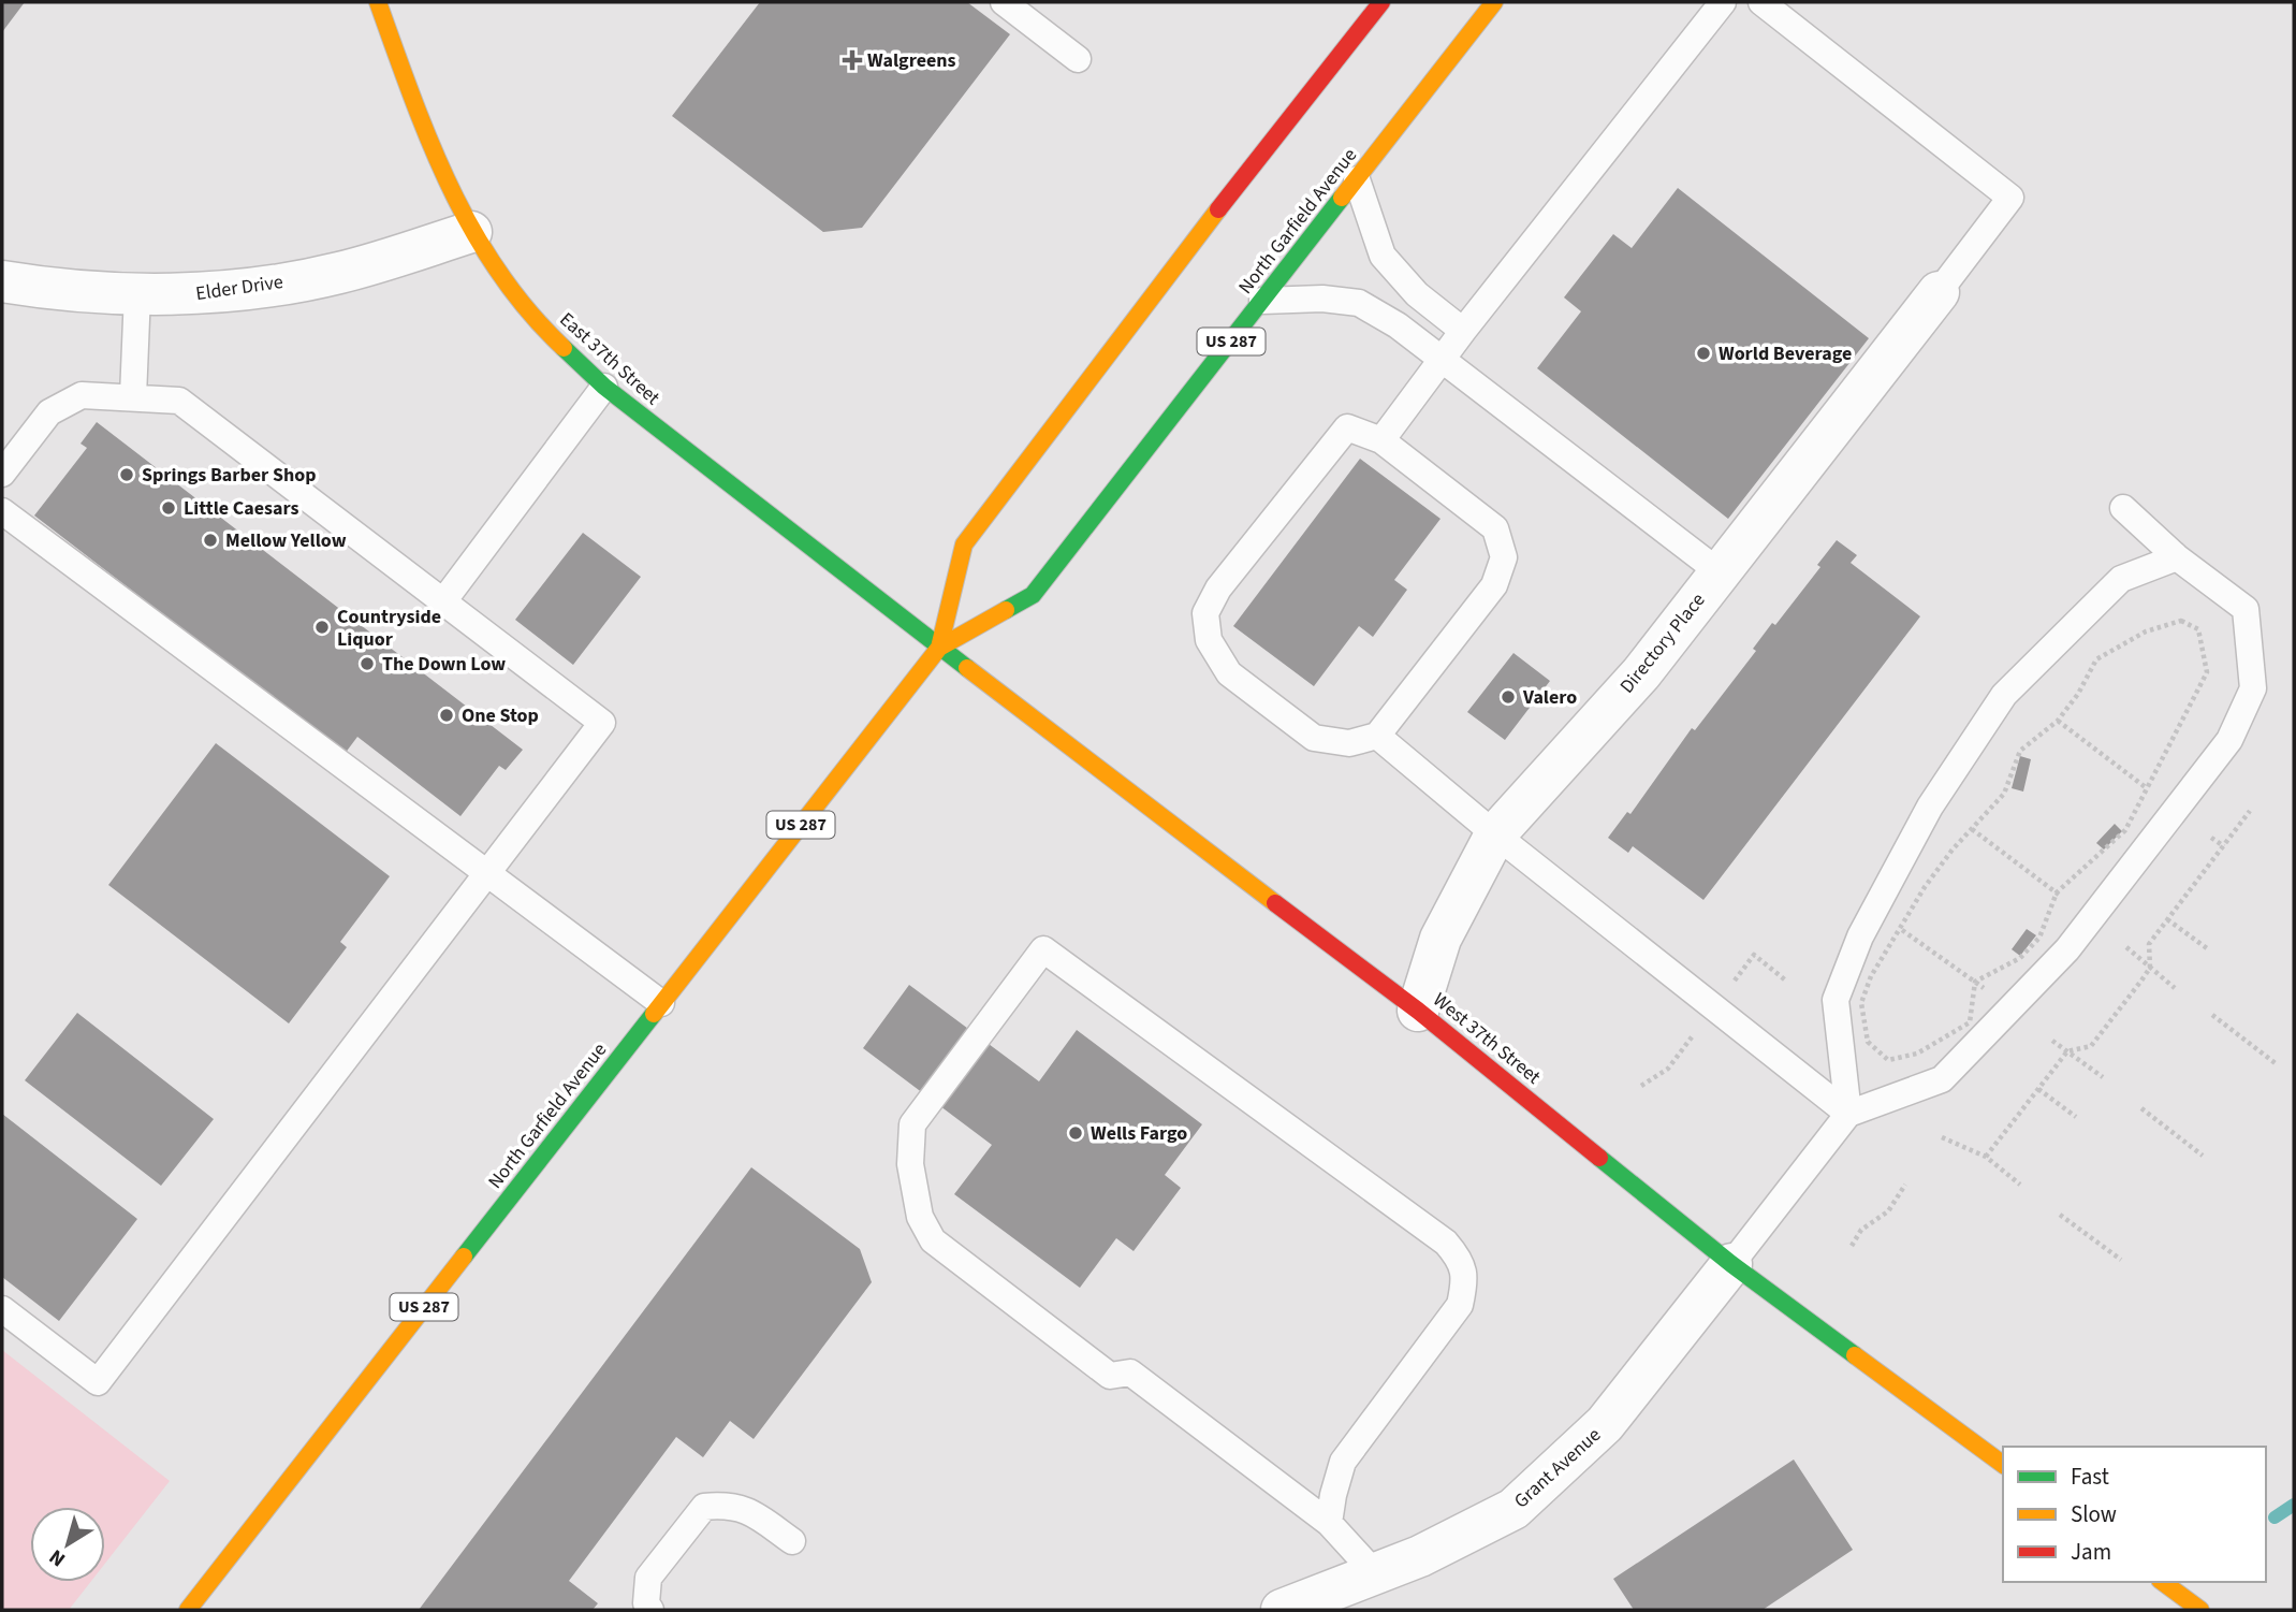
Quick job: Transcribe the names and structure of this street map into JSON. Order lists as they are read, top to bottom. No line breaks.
{"streets":{"main road":["North Garfield Avenue","US 287","East 37th Street","West 37th Street"],"street":["Elder Drive","Directory Place","Grant Avenue"]},"crossings":[["North Garfield Avenue","East 37th Street"],["North Garfield Avenue","West 37th Street"],["Elder Drive","East 37th Street"],["East 37th Street","West 37th Street"],["Directory Place","West 37th Street"],["West 37th Street","Grant Avenue"]],"places":{"health":["Walgreens"],"other":["World Beverage","Springs Barber Shop","Little Caesars","Mellow Yellow","Countryside Liquor","The Down Low","Valero","One Stop","Wells Fargo"]},"legend":["Fast","Slow","Jam"],"north":"bottom left"}
